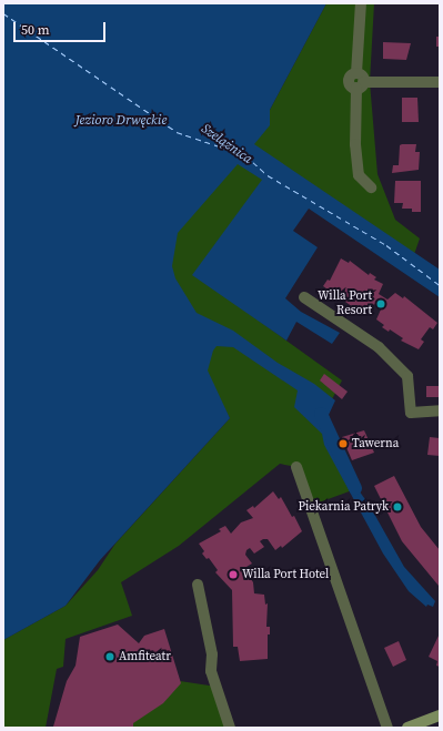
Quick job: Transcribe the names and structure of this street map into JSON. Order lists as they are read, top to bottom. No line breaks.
{"water":["Jezioro Drwęckie","Szelążnica"],"places":["Willa Port Resort","Tawerna","Piekarnia Patryk","Willa Port Hotel","Amfiteatr"],"scale_bar":"50 m"}
